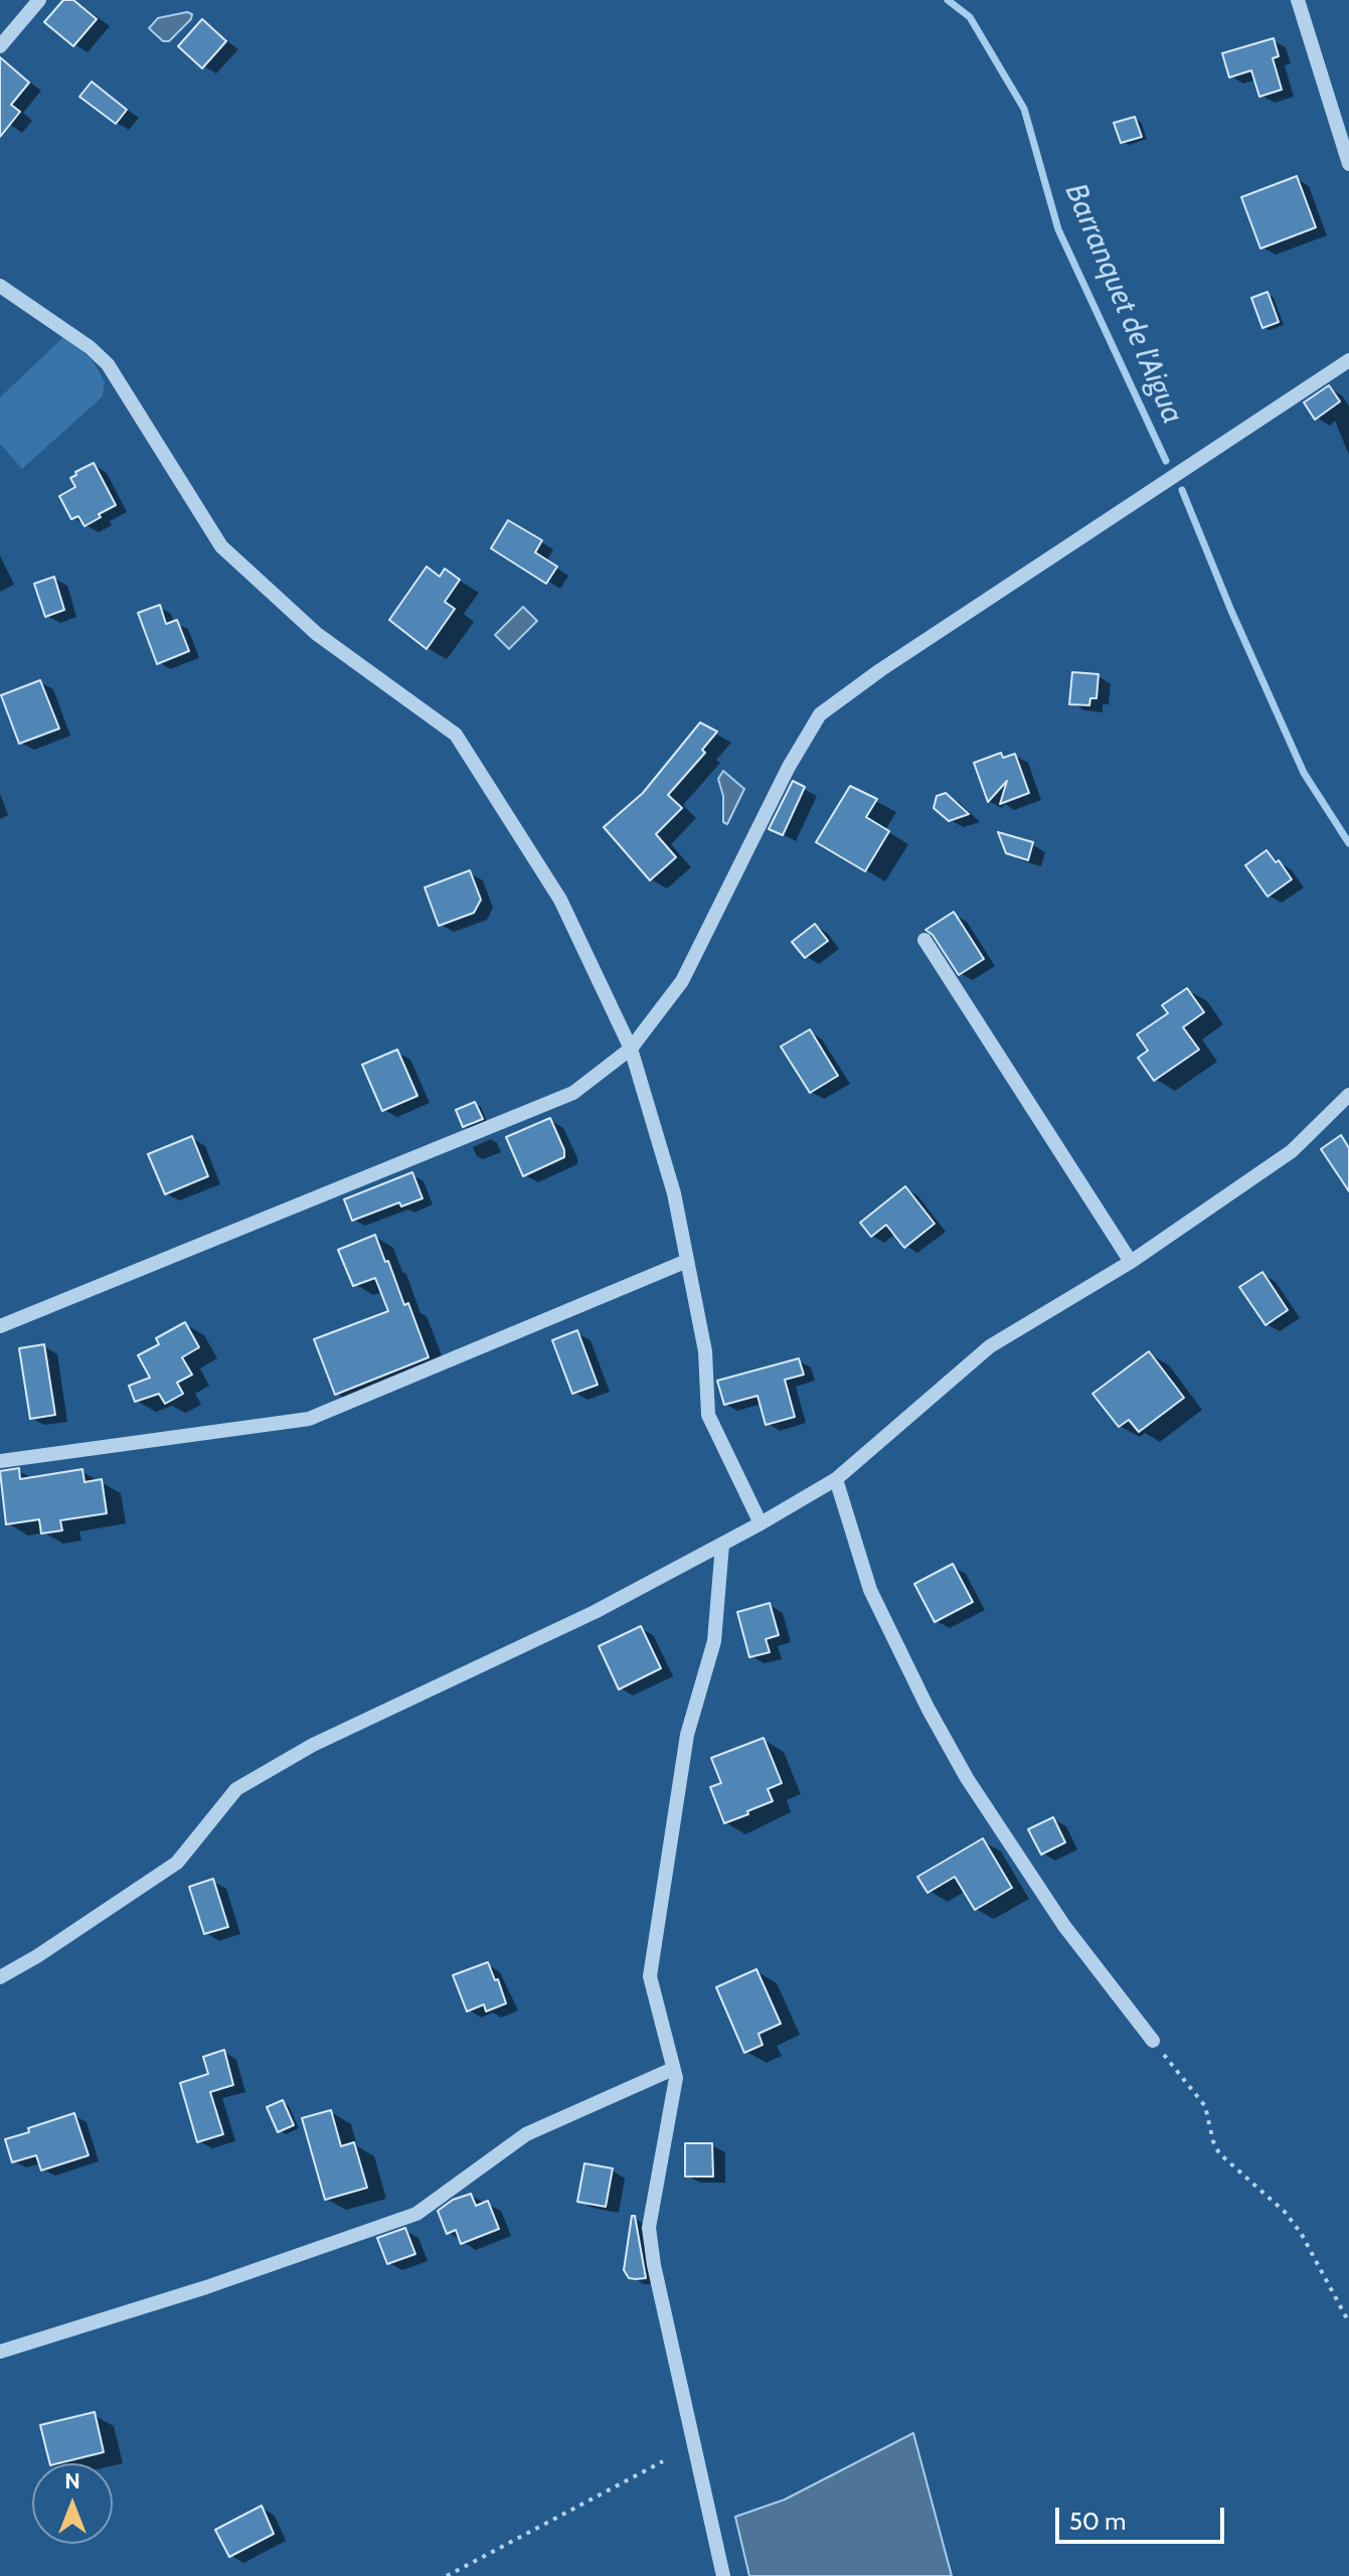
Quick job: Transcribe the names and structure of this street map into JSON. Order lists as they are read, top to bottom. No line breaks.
{"water":["Barranquet de l'Aigua"],"scale_bar":"50 m","north":"top"}
